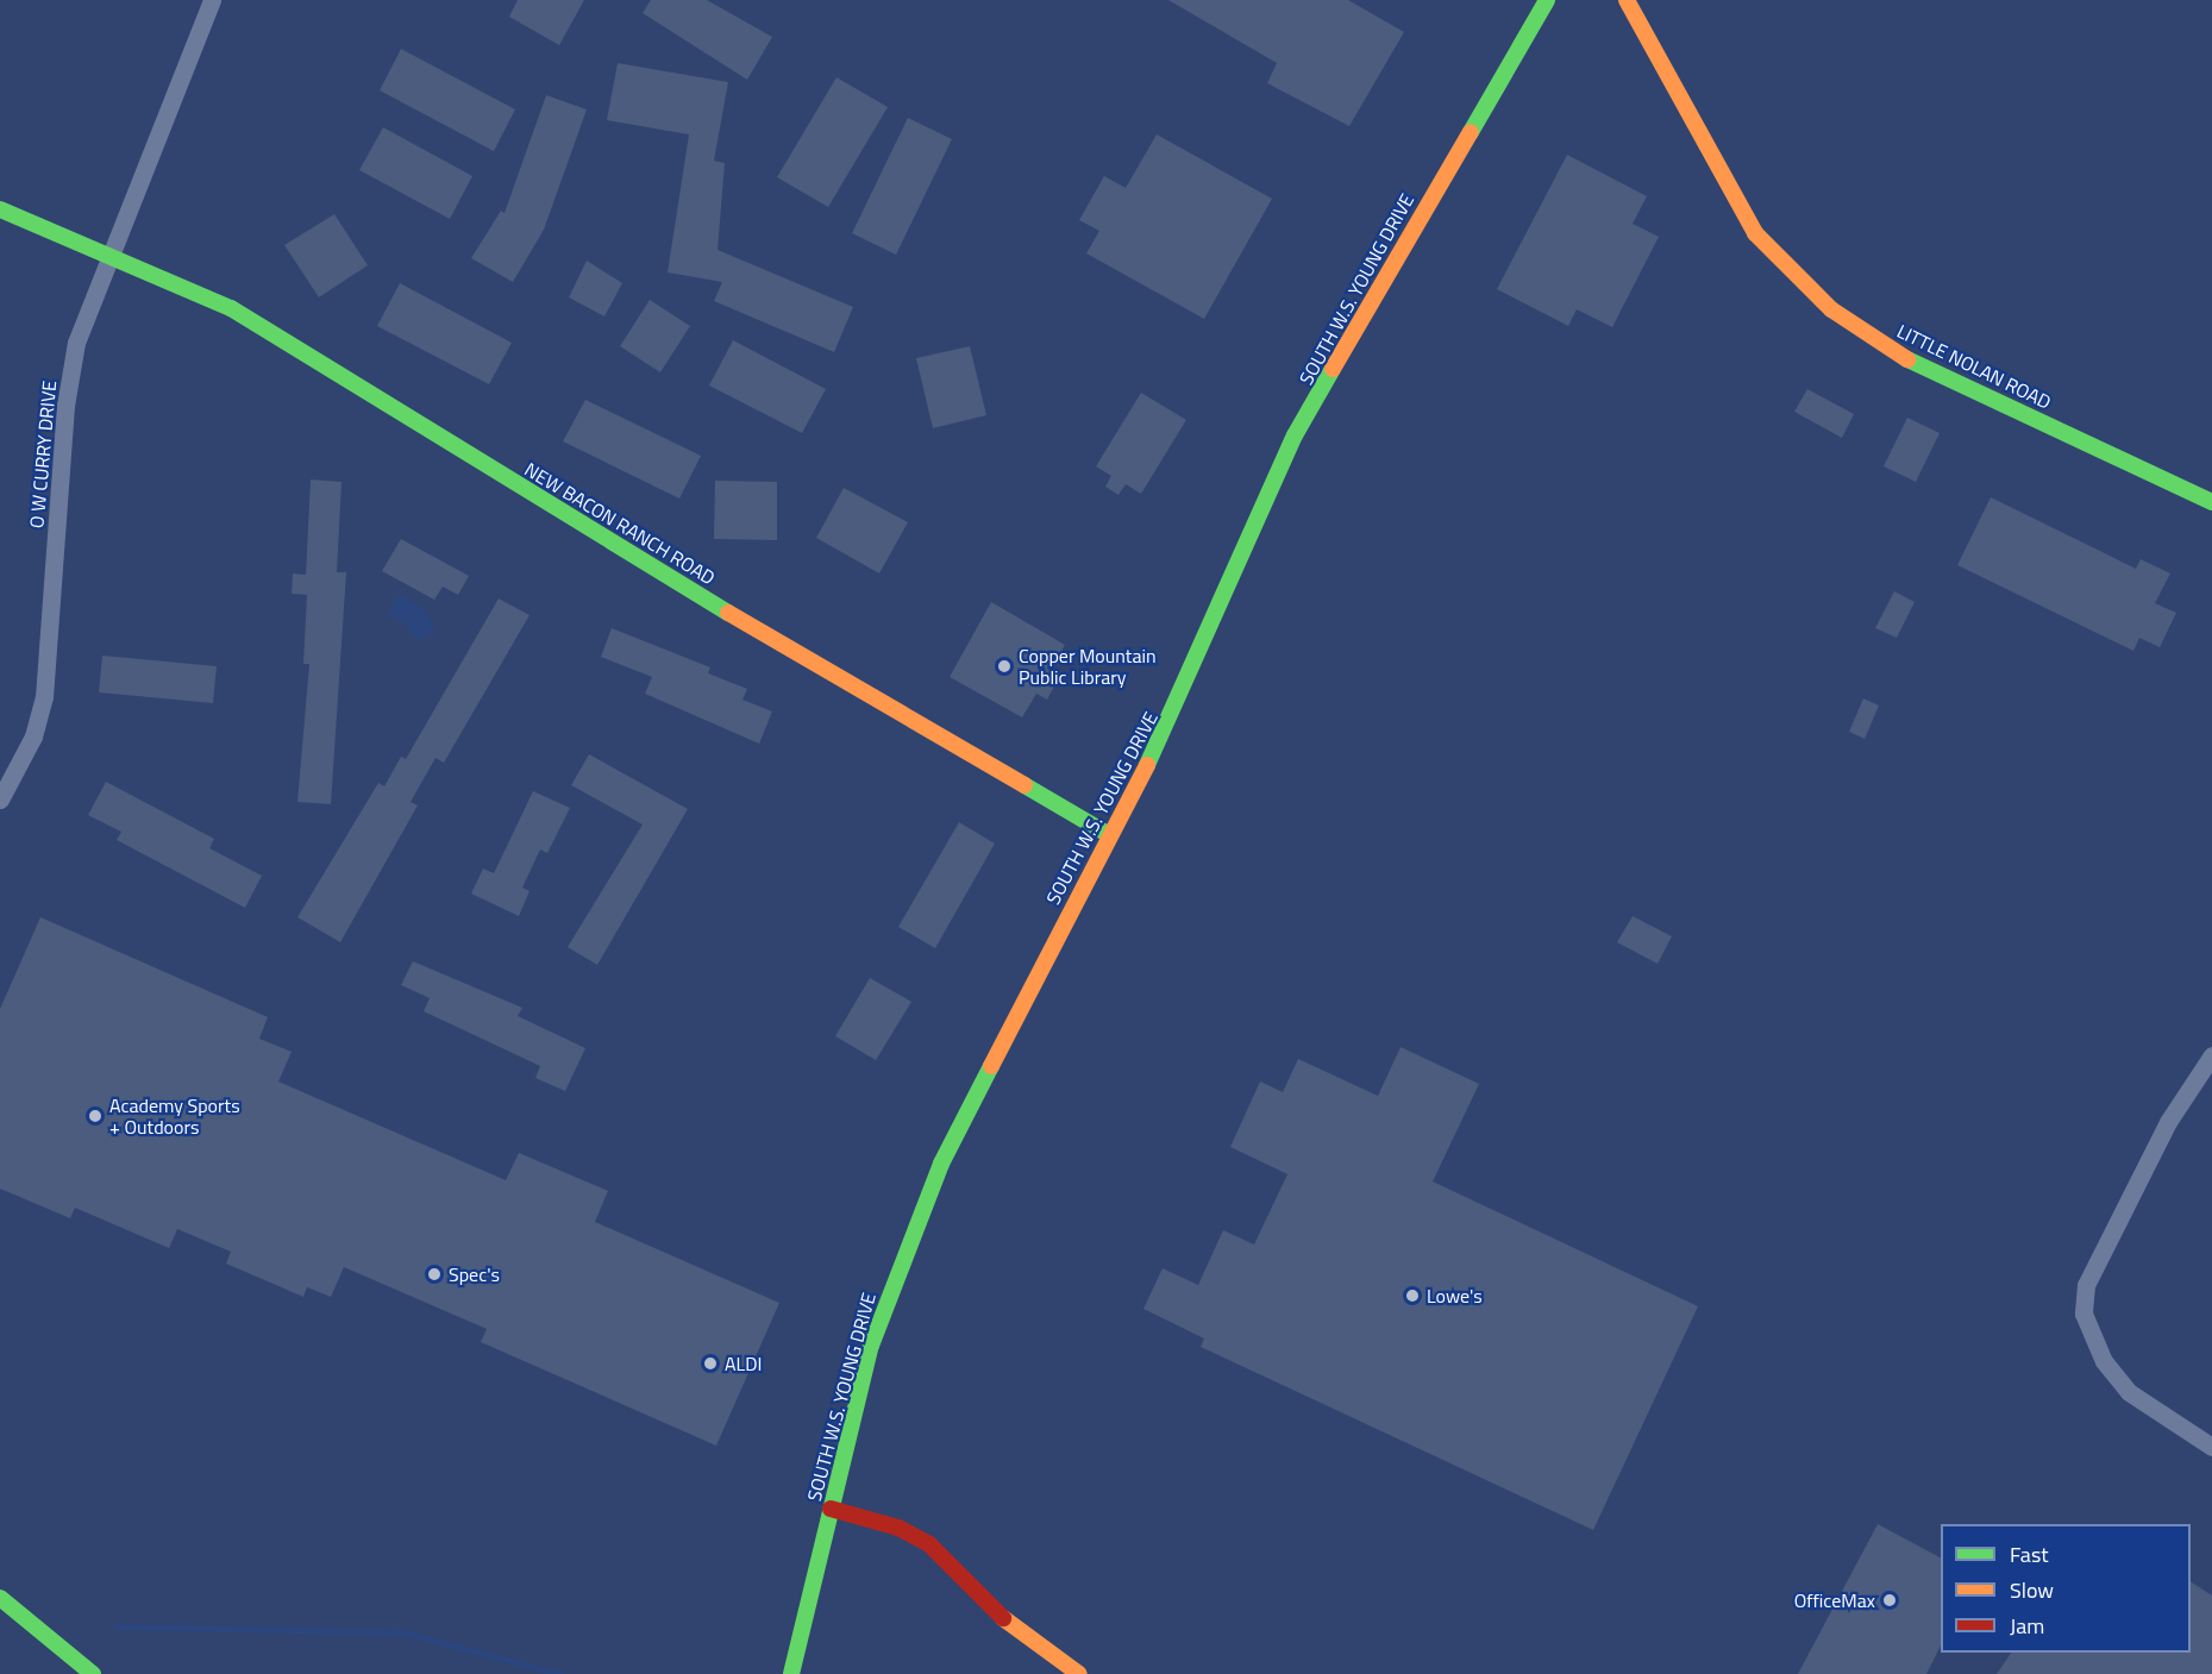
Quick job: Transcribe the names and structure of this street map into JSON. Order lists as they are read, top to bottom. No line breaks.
{"streets":{"street":["SOUTH W.S. YOUNG DRIVE","LITTLE NOLAN ROAD","O W CURRY DRIVE","NEW BACON RANCH ROAD"]},"crossings":[["SOUTH W.S. YOUNG DRIVE","NEW BACON RANCH ROAD"],["O W CURRY DRIVE","NEW BACON RANCH ROAD"]],"places":["Copper Mountain Public Library","Academy Sports + Outdoors","Spec's","Lowe's","ALDI","OfficeMax"],"legend":["Fast","Slow","Jam"]}
